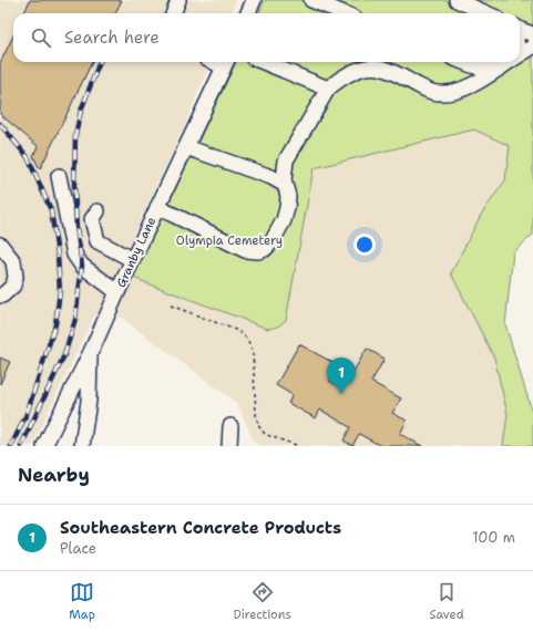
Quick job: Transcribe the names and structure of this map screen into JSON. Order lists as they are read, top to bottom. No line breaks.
{"streets":{"street":["Granby Lane"]},"parks":["Olympia Cemetery"],"page":{"search":"Search here","pins":"1","heading":"Nearby","list":[{"mark":"1","name":"Southeastern Concrete Products","note":"Place","value":"100 m"}],"nav":["Map","Directions","Saved"]}}
